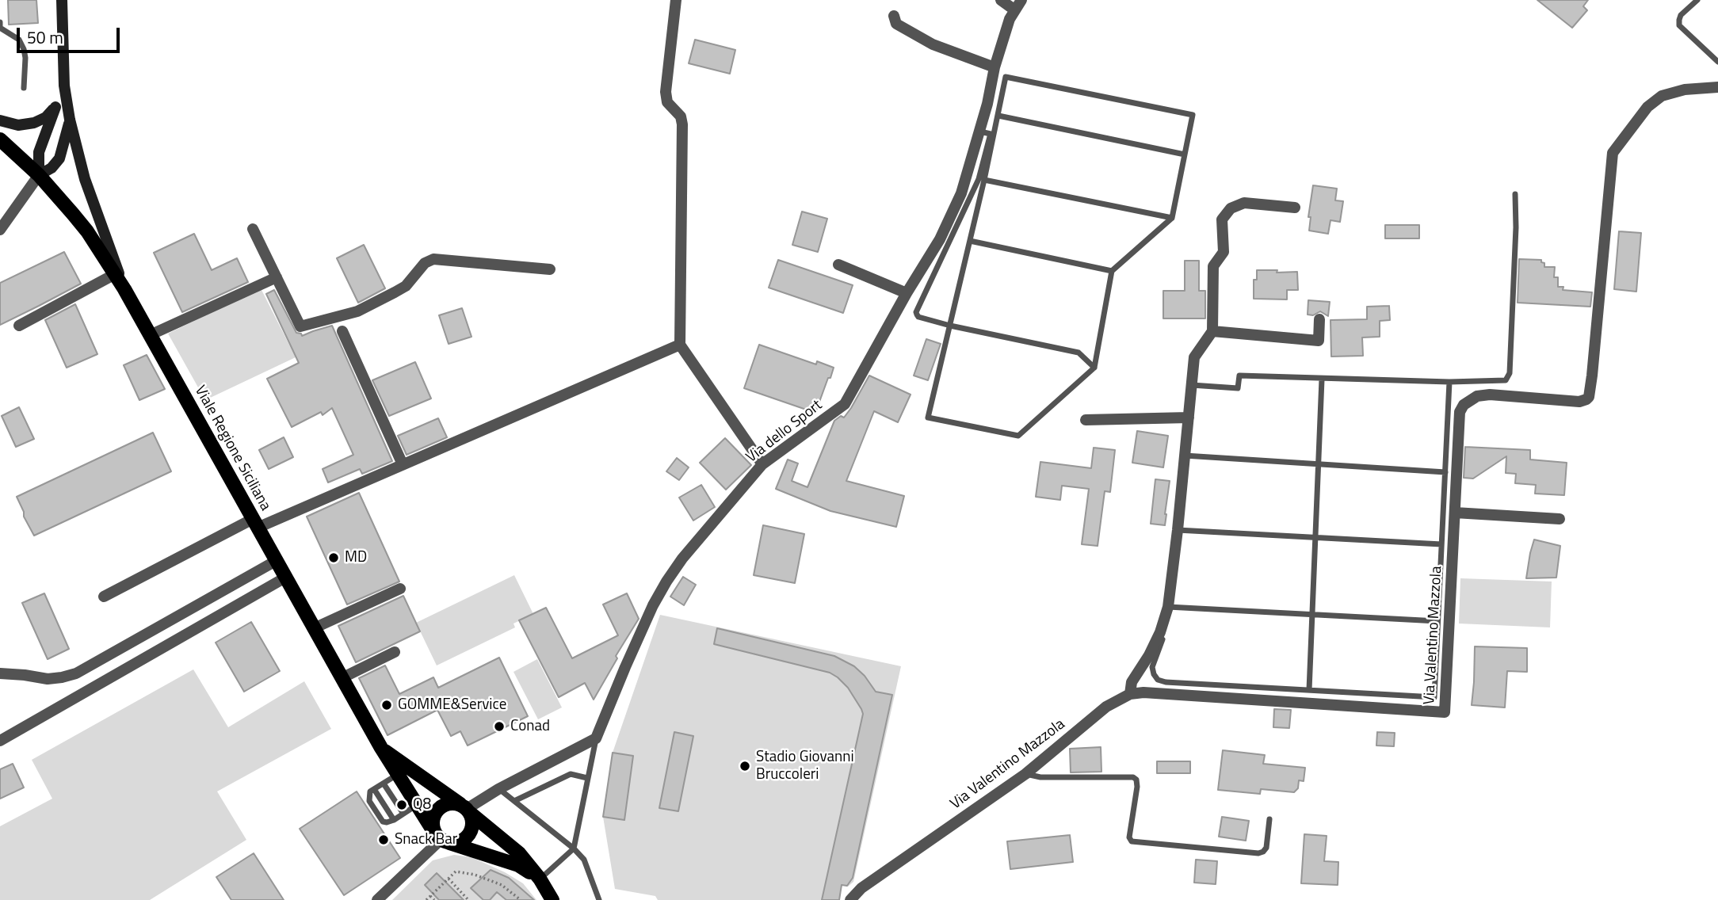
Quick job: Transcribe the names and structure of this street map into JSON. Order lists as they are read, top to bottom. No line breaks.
{"streets":{"main road":["Viale Regione Siciliana"],"street":["Via dello Sport","Via Valentino Mazzola"]},"places":["MD","GOMME&Service","Conad","Stadio Giovanni Bruccoleri","Q8","Snack Bar"],"scale_bar":"50 m"}
